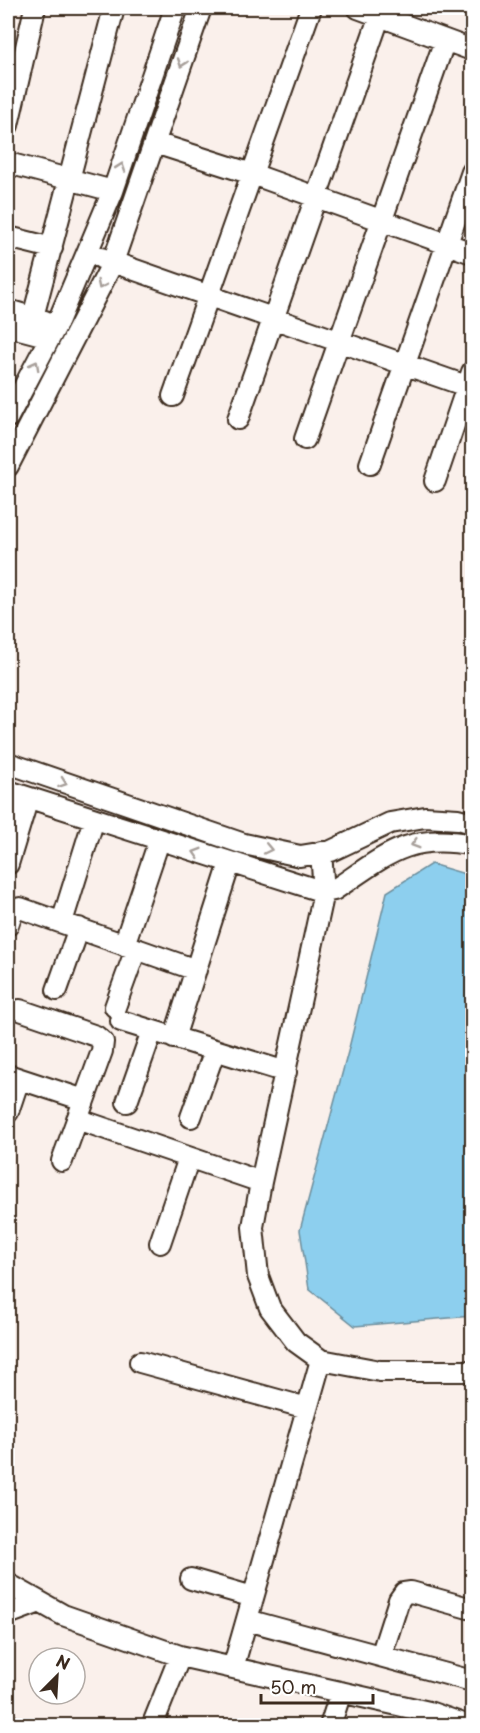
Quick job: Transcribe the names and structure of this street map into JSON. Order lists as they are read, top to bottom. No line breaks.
{"scale_bar":"50 m","north":"top right"}
